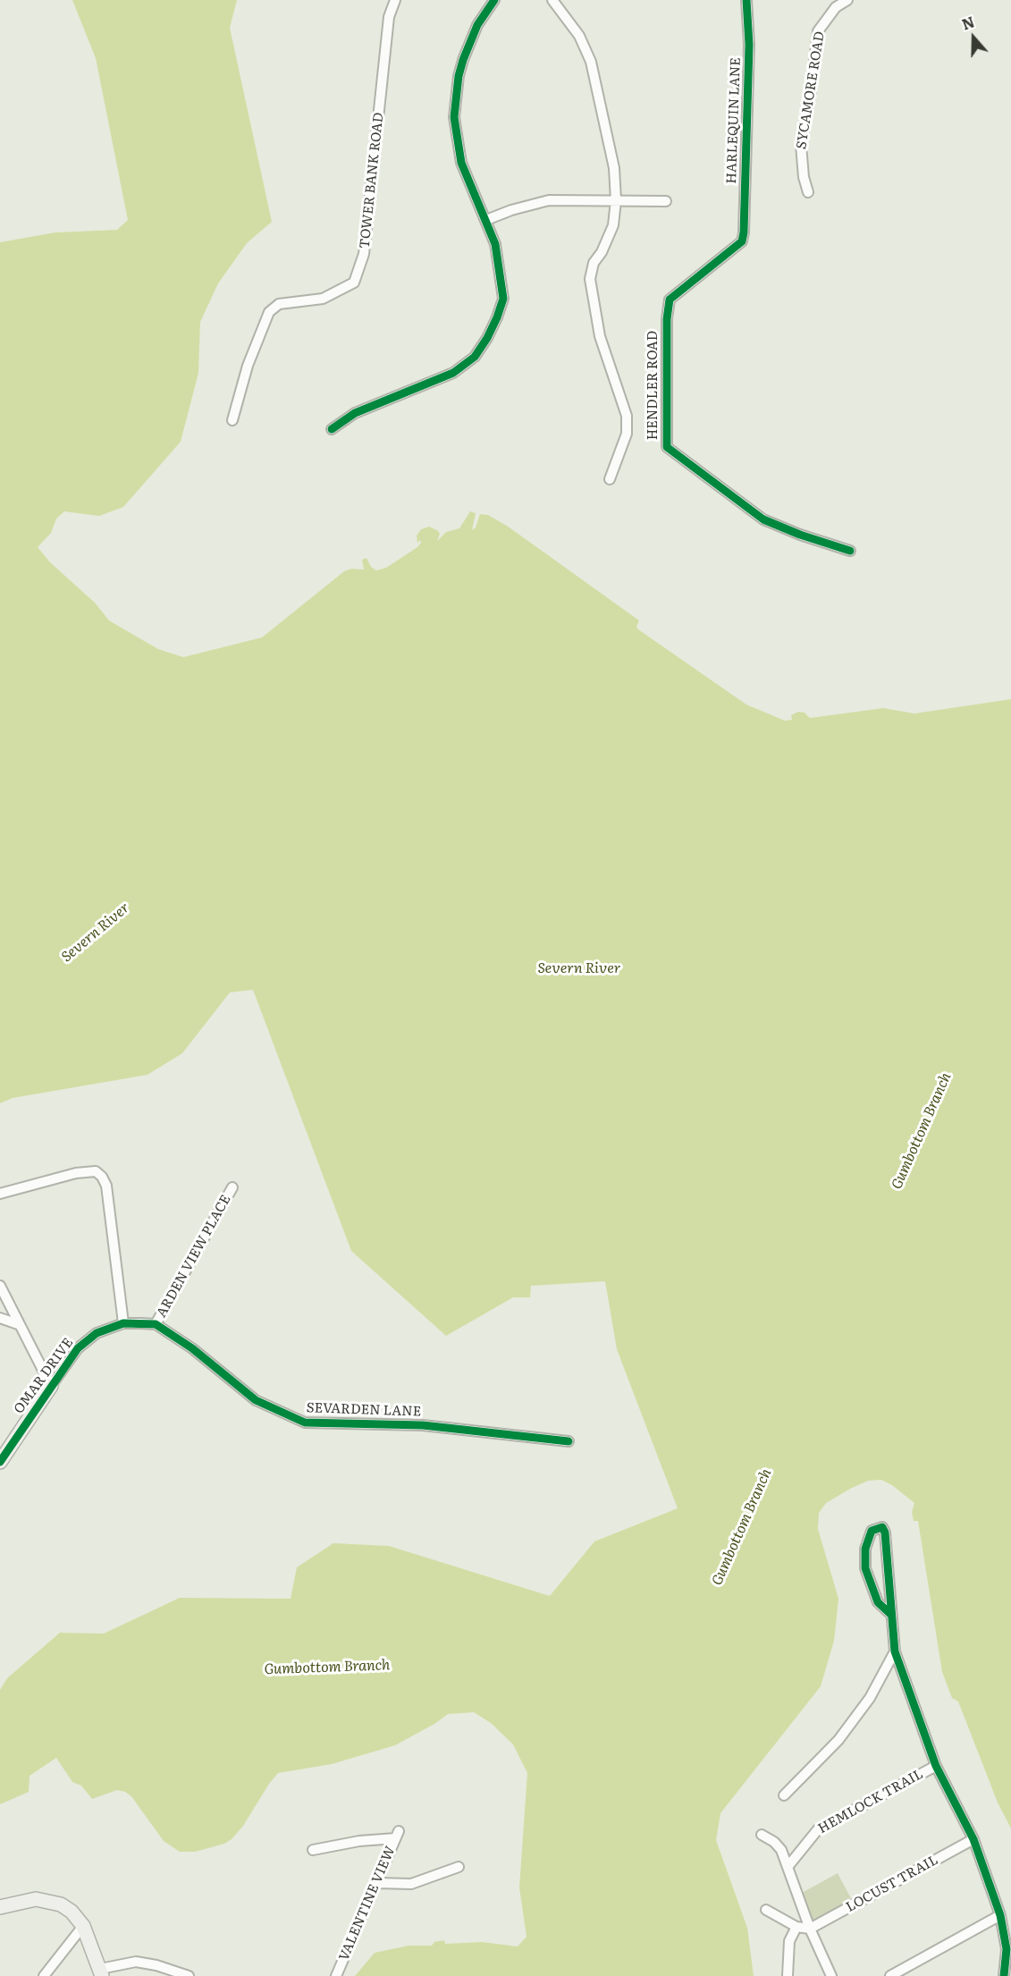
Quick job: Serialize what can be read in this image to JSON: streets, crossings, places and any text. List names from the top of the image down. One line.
{"streets":{"street":["SYCAMORE ROAD","HARLEQUIN LANE","TOWER BANK ROAD","HENDLER ROAD","ARDEN VIEW PLACE","OMAR DRIVE","SEVARDEN LANE","HEMLOCK TRAIL","LOCUST TRAIL","VALENTINE VIEW"]},"crossings":[["HARLEQUIN LANE","HENDLER ROAD"],["ARDEN VIEW PLACE","OMAR DRIVE"],["ARDEN VIEW PLACE","SEVARDEN LANE"],["OMAR DRIVE","SEVARDEN LANE"]],"water":["Severn River","Gumbottom Branch"],"north":"top"}
